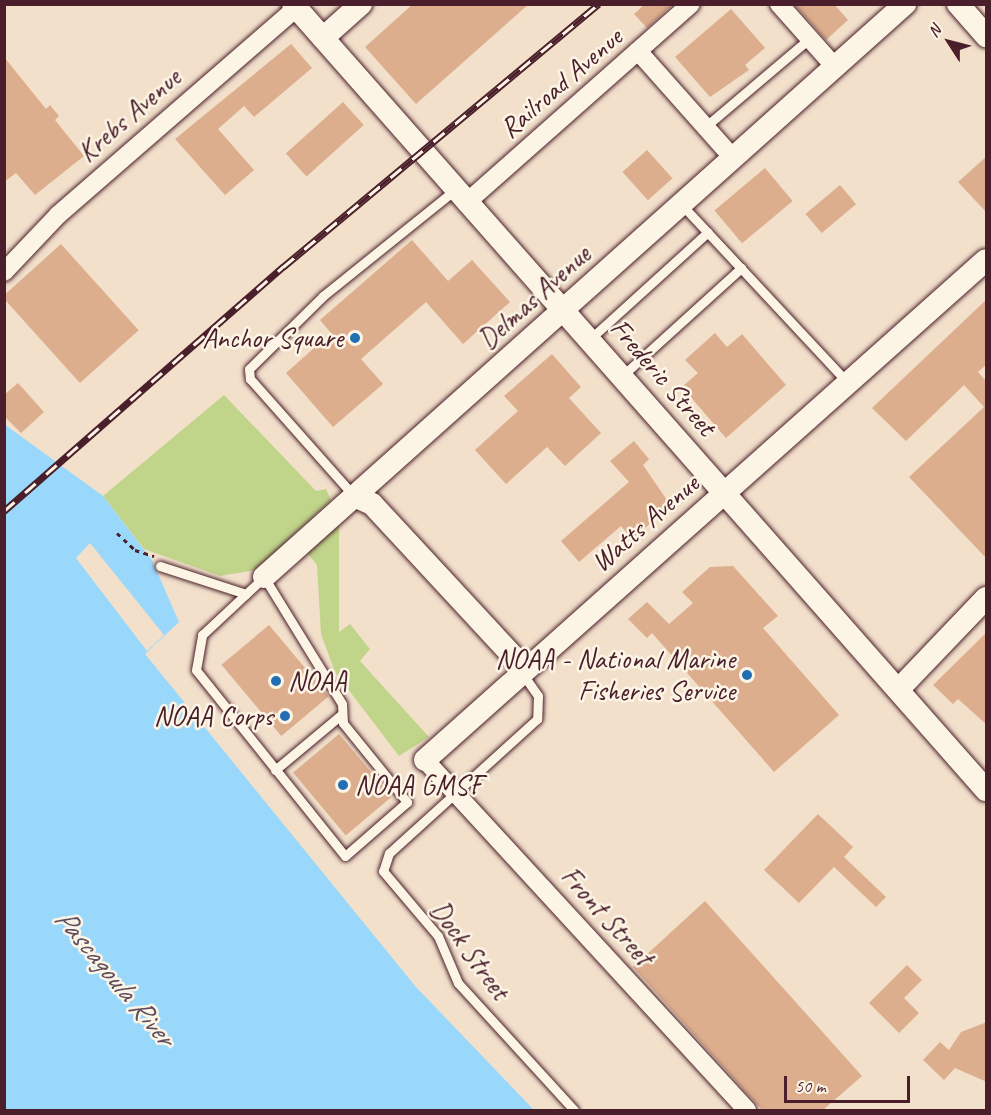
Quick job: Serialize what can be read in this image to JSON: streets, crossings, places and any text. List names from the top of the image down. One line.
{"streets":{"street":["Railroad Avenue","Krebs Avenue","Delmas Avenue","Frederic Street","Watts Avenue","Front Street"],"lane":["Dock Street"]},"crossings":[["Railroad Avenue","Frederic Street"],["Krebs Avenue","Frederic Street"],["Delmas Avenue","Frederic Street"],["Frederic Street","Watts Avenue"],["Watts Avenue","Front Street"],["Front Street","Dock Street"]],"water":["Pascagoula River"],"places":["Anchor Square","NOAA - National Marine Fisheries Service","NOAA","NOAA Corps","NOAA GMSF"],"scale_bar":"50 m","north":"top left"}
